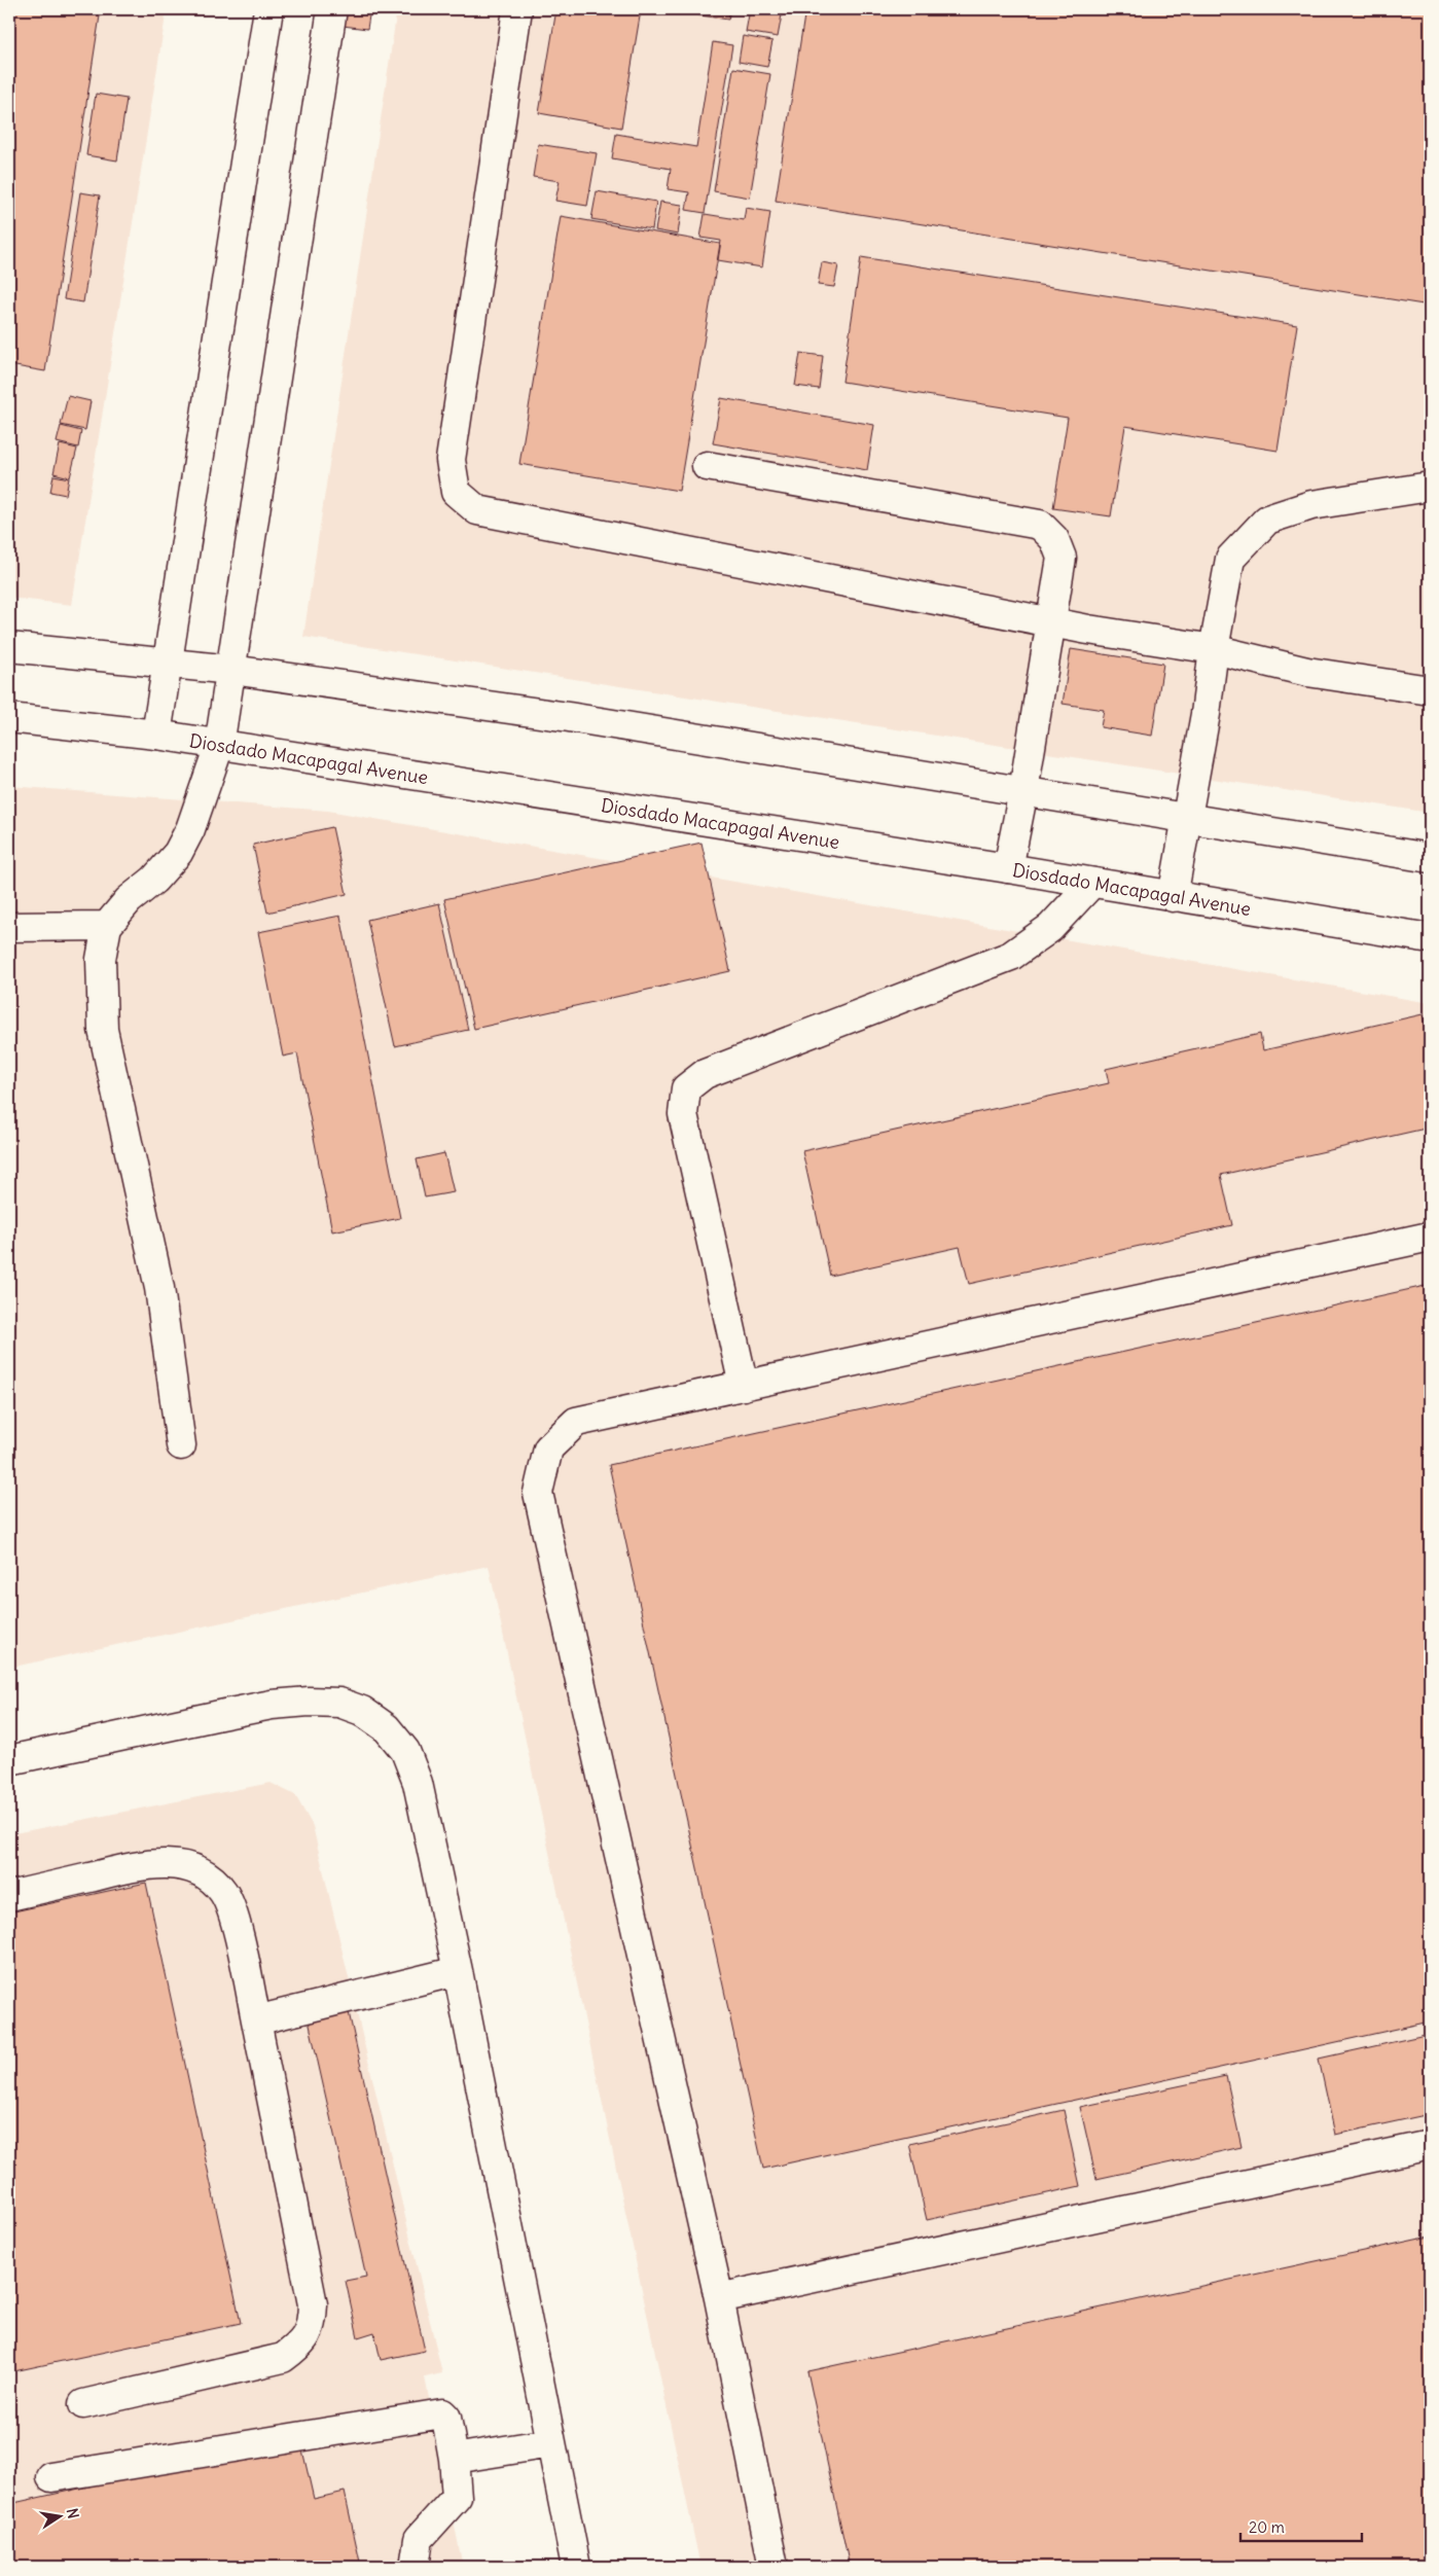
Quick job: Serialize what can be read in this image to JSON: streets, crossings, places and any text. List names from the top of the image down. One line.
{"streets":{"main road":["Diosdado Macapagal Avenue"]},"scale_bar":"20 m","north":"right"}
